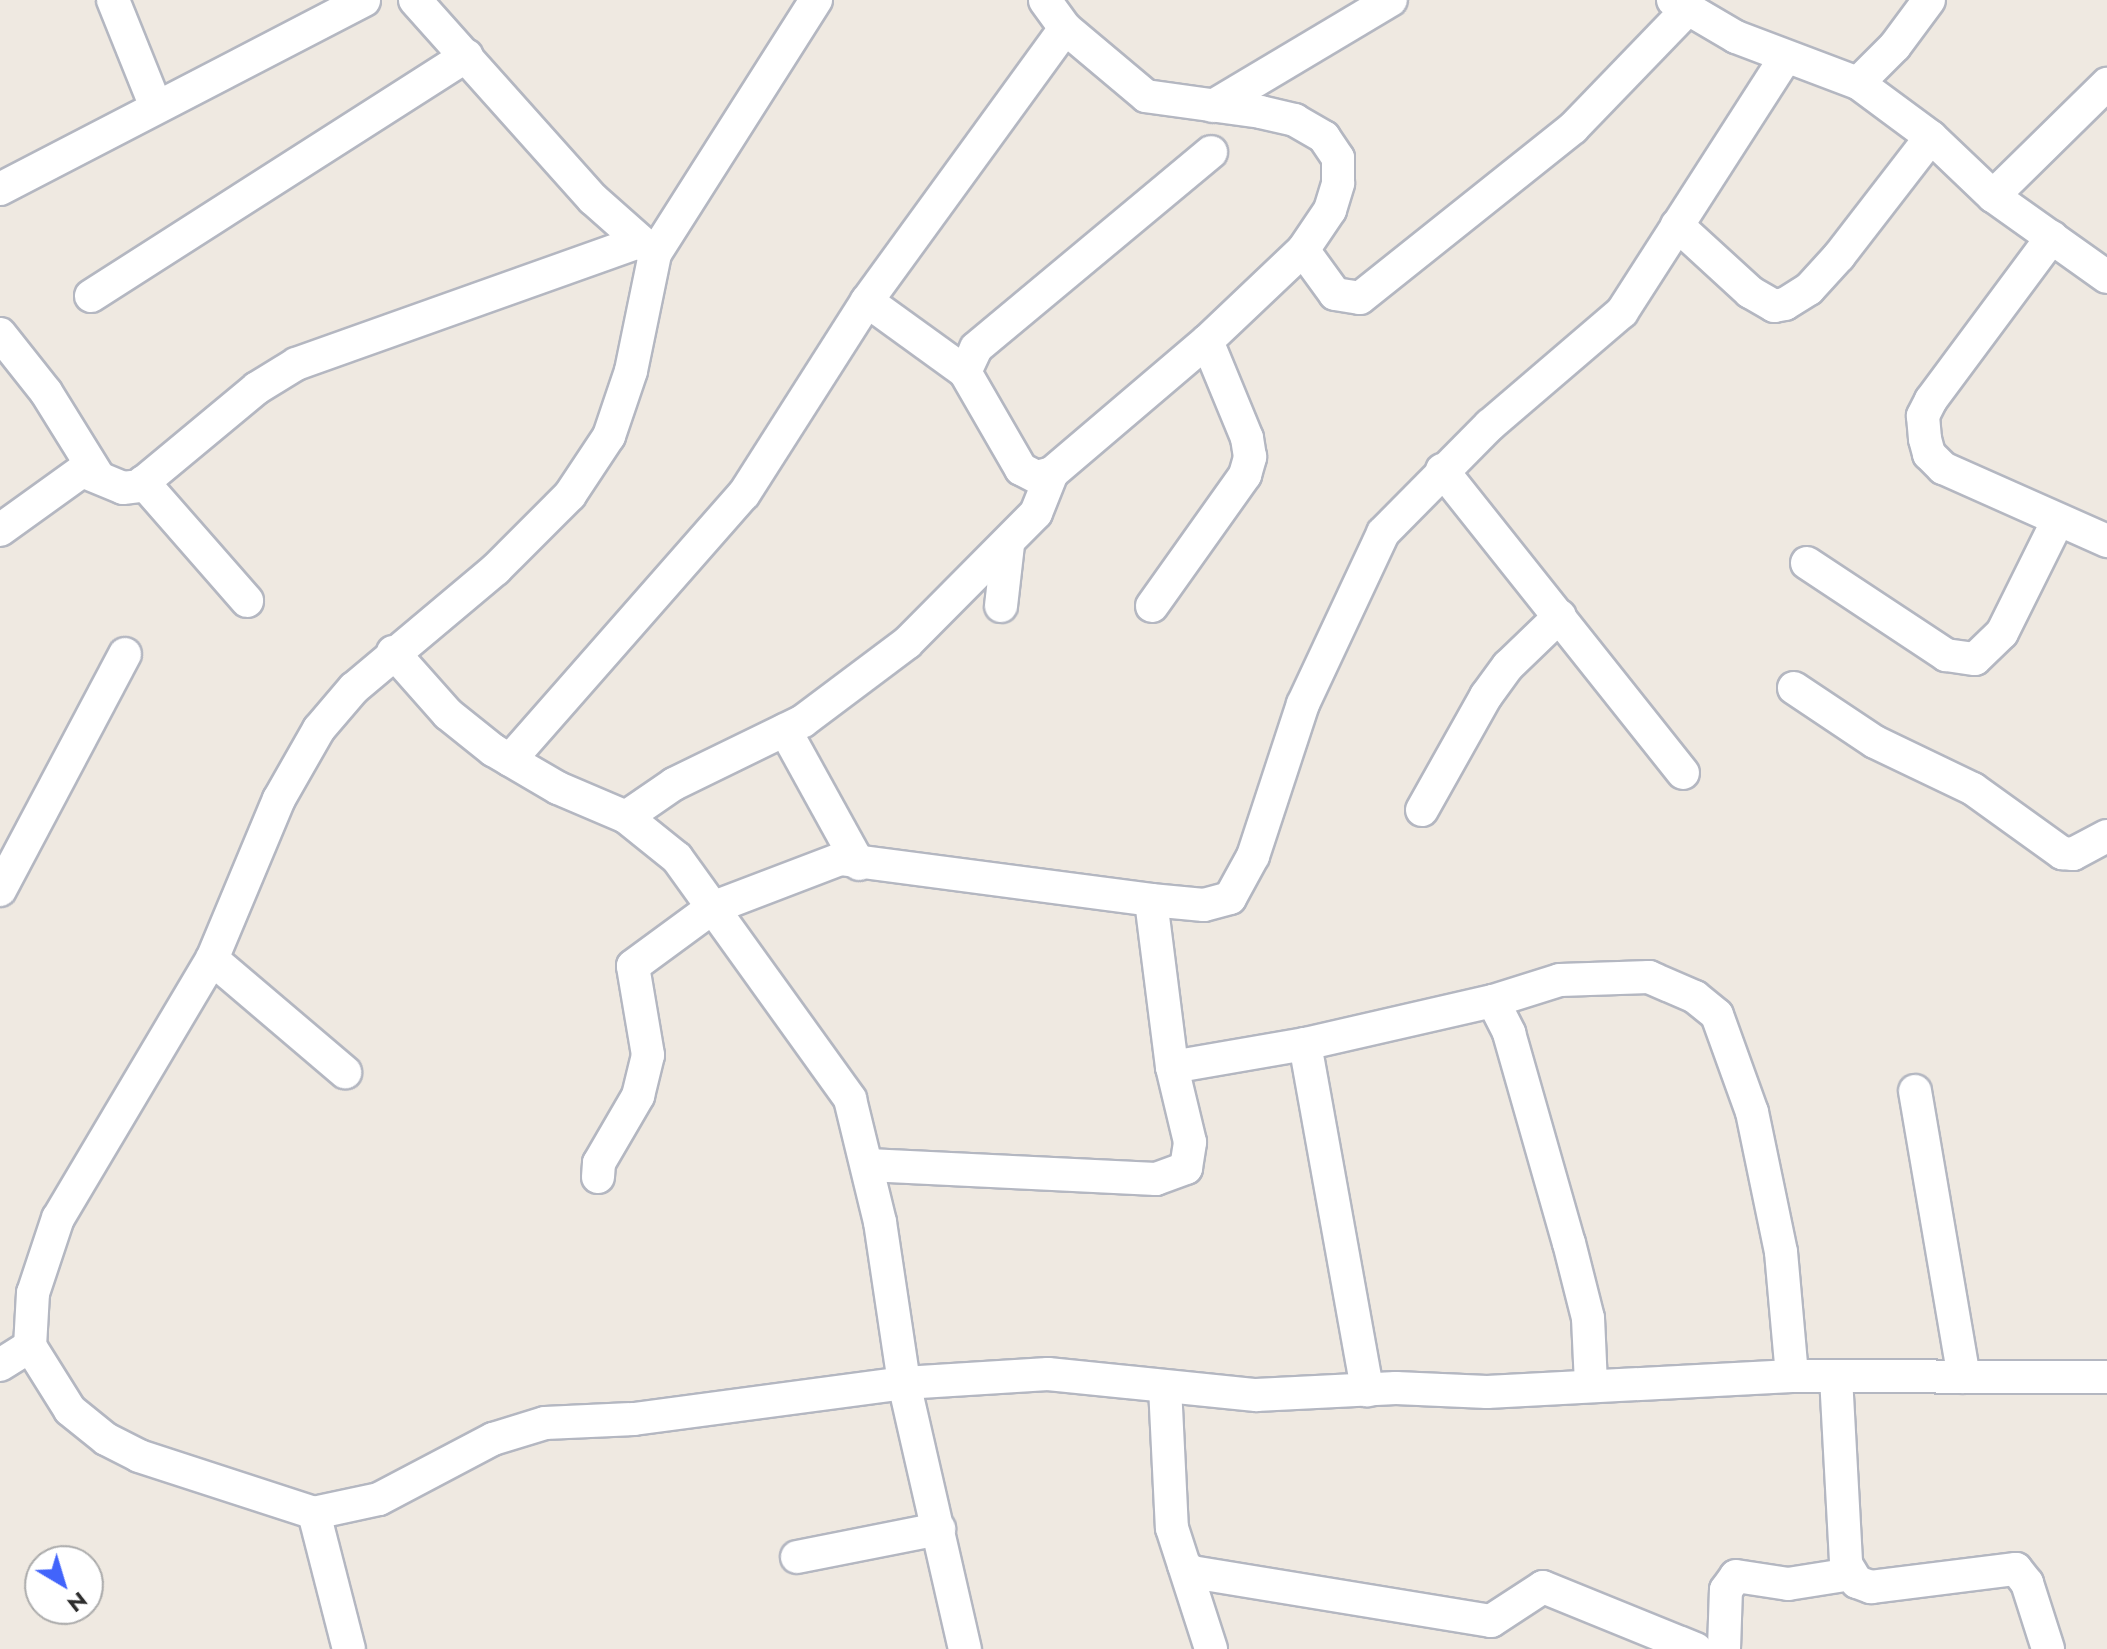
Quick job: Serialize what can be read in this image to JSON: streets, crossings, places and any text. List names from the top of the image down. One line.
{"north":"bottom right"}
